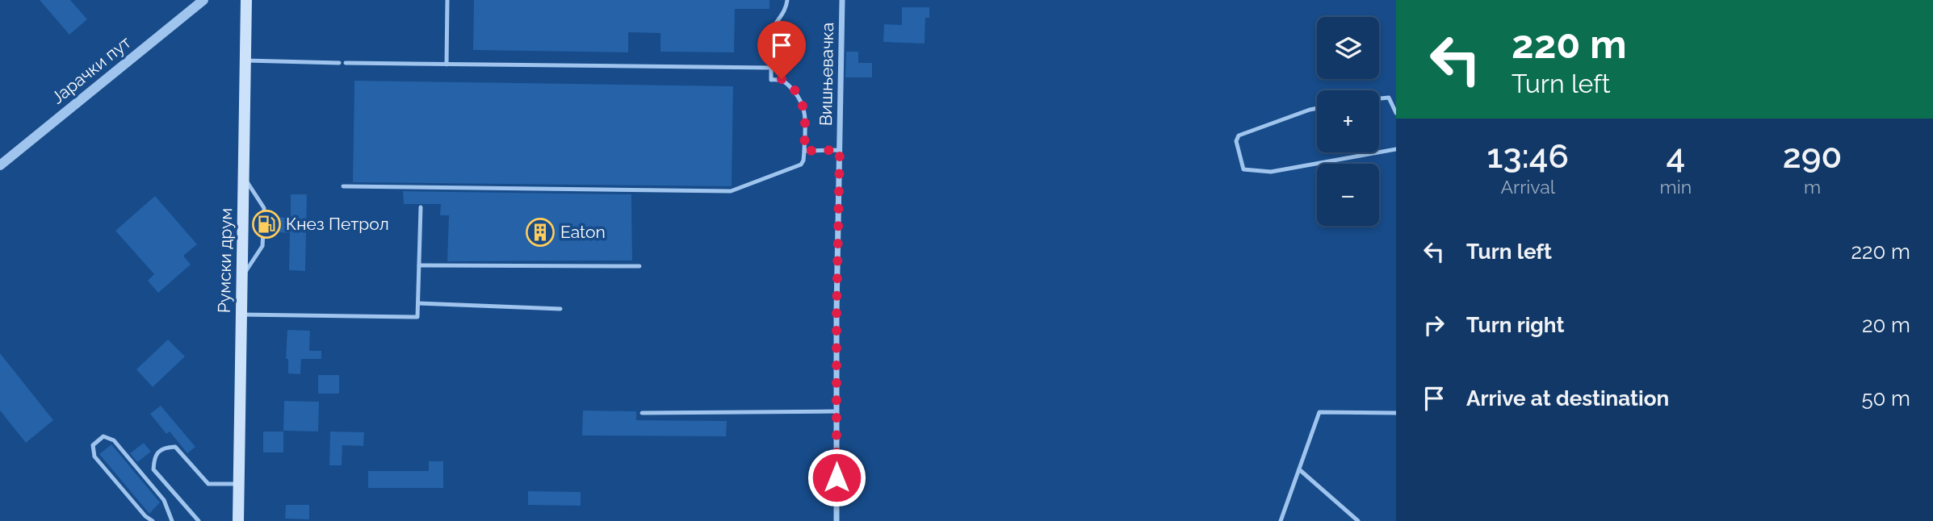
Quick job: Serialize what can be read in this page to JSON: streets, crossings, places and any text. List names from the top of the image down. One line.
{"streets":{"main road":["Румски друм"],"street":["Јарачки пут","Вишњевачка"]},"places":{"fuel station":["Кнез Петрол"],"building":["Eaton"]},"page":{"turn":["220 m","Turn left"],"map_buttons":["+","−"],"eta":["13:46","Arrival","4","min","290","m"],"list":[{"name":"Turn left","value":"220 m"},{"name":"Turn right","value":"20 m"},{"name":"Arrive at destination","value":"50 m"}]}}
